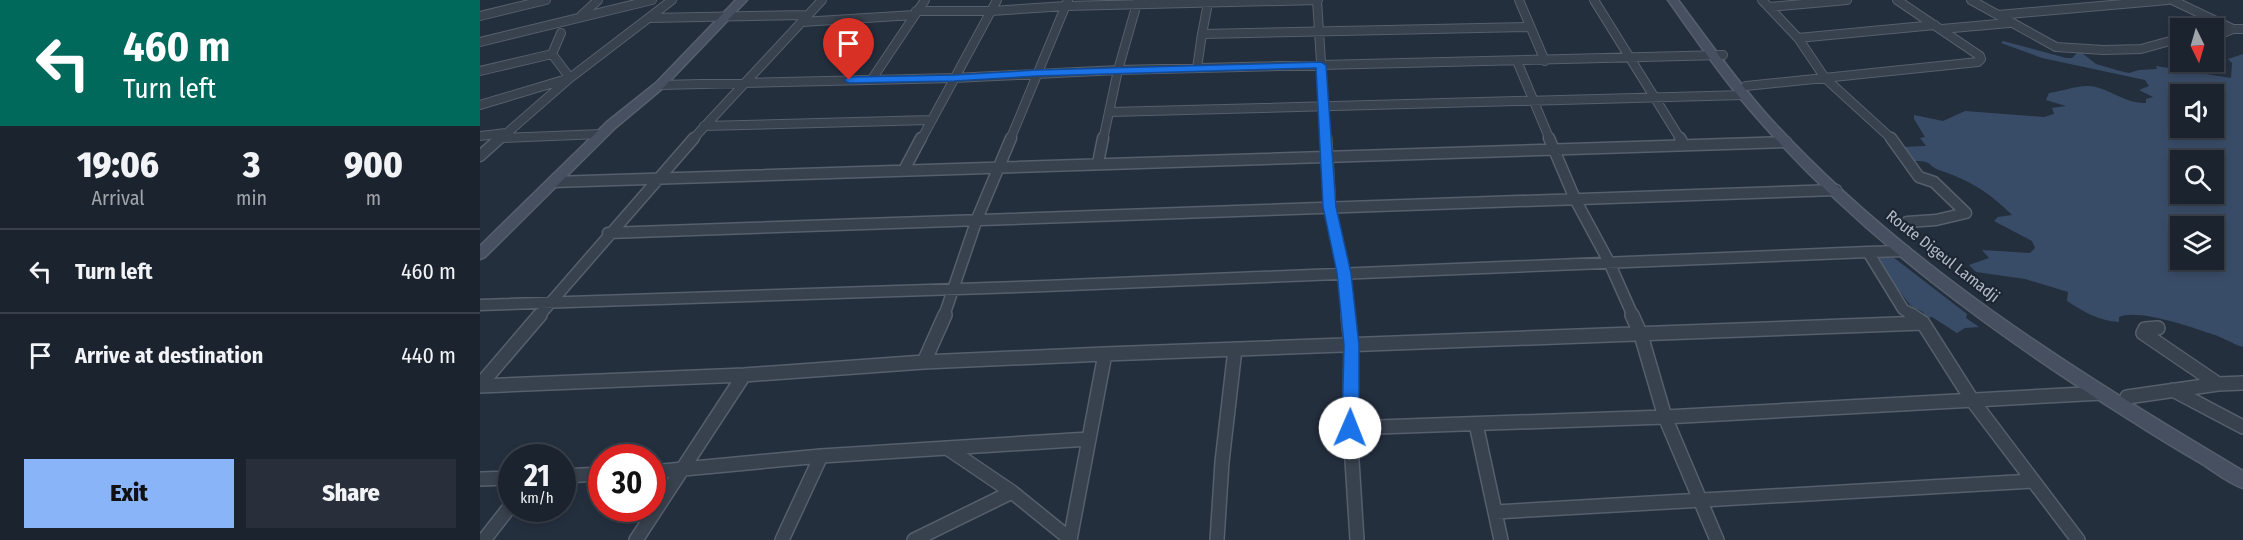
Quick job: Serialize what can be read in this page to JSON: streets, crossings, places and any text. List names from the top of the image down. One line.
{"streets":{"main road":["Route Digeul Lamadji"]},"north":"bottom","page":{"turn":["460 m","Turn left"],"eta":["19:06","Arrival","3","min","900","m"],"list":[{"name":"Turn left","value":"460 m"},{"name":"Arrive at destination","value":"440 m"}],"speed":"21 km/h","limit":"30","buttons":["Exit","Share"]}}
